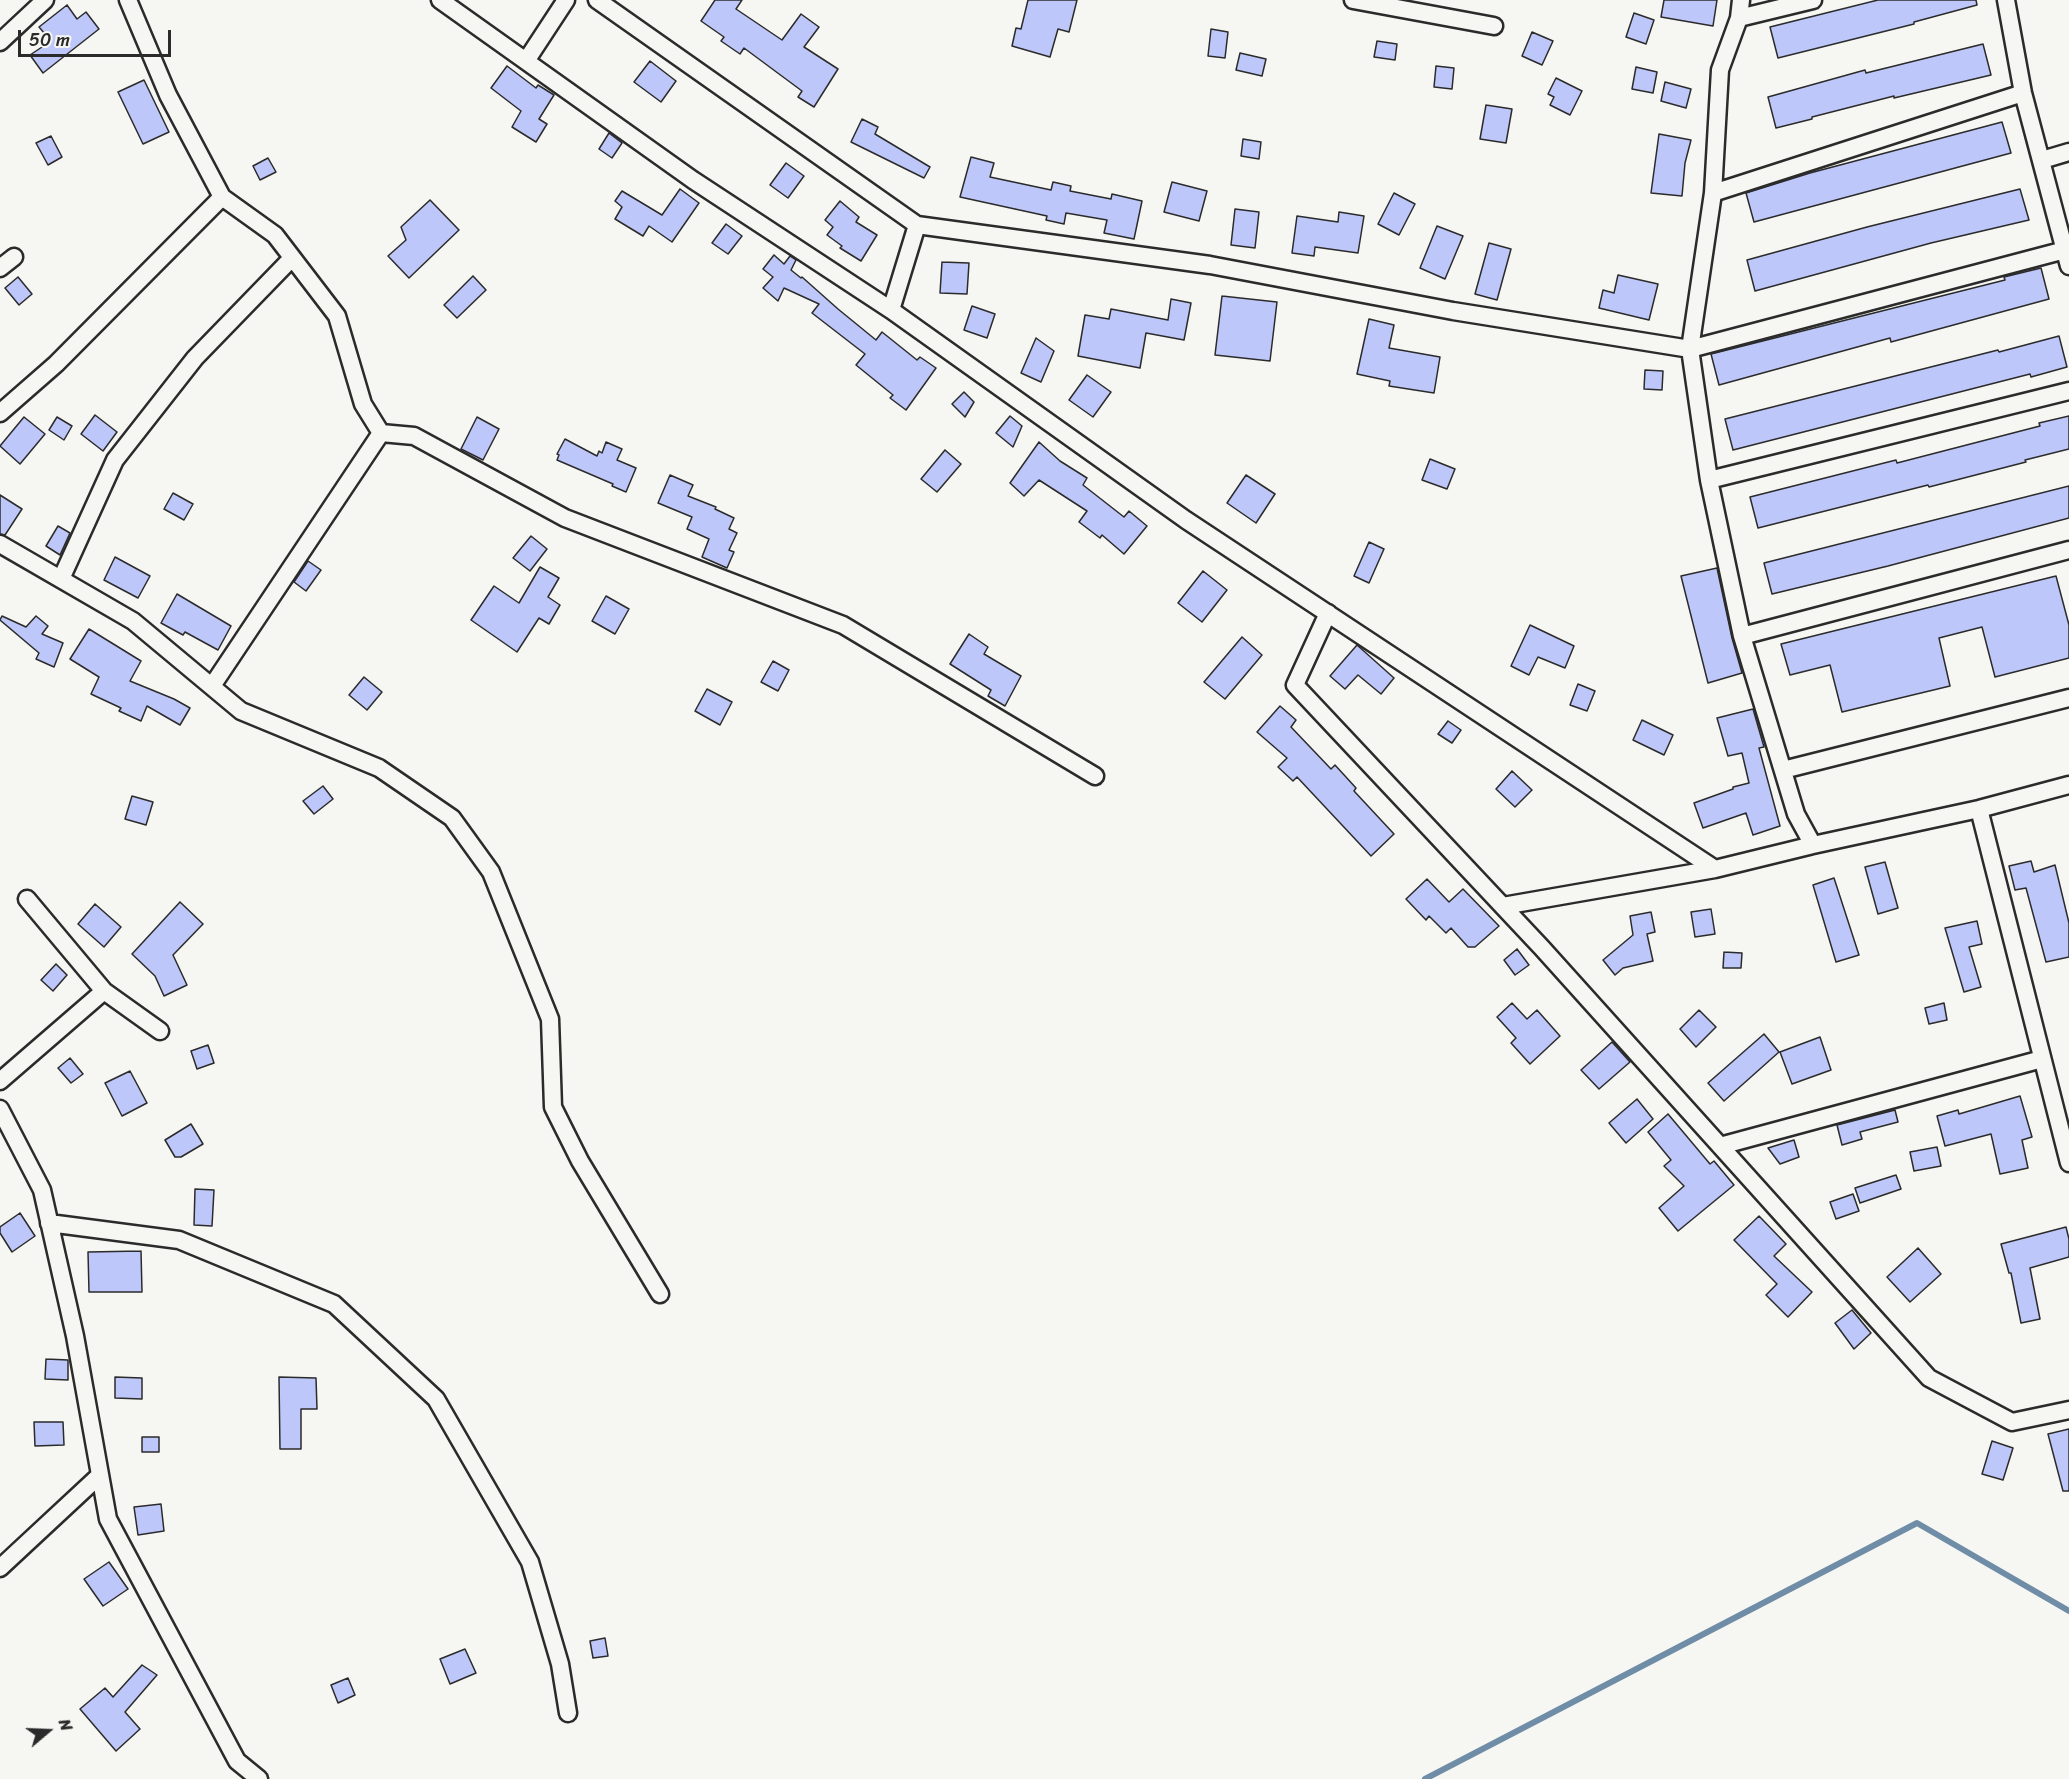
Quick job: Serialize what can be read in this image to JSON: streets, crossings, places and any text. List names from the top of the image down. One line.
{"scale_bar":"50 m","north":"right"}
